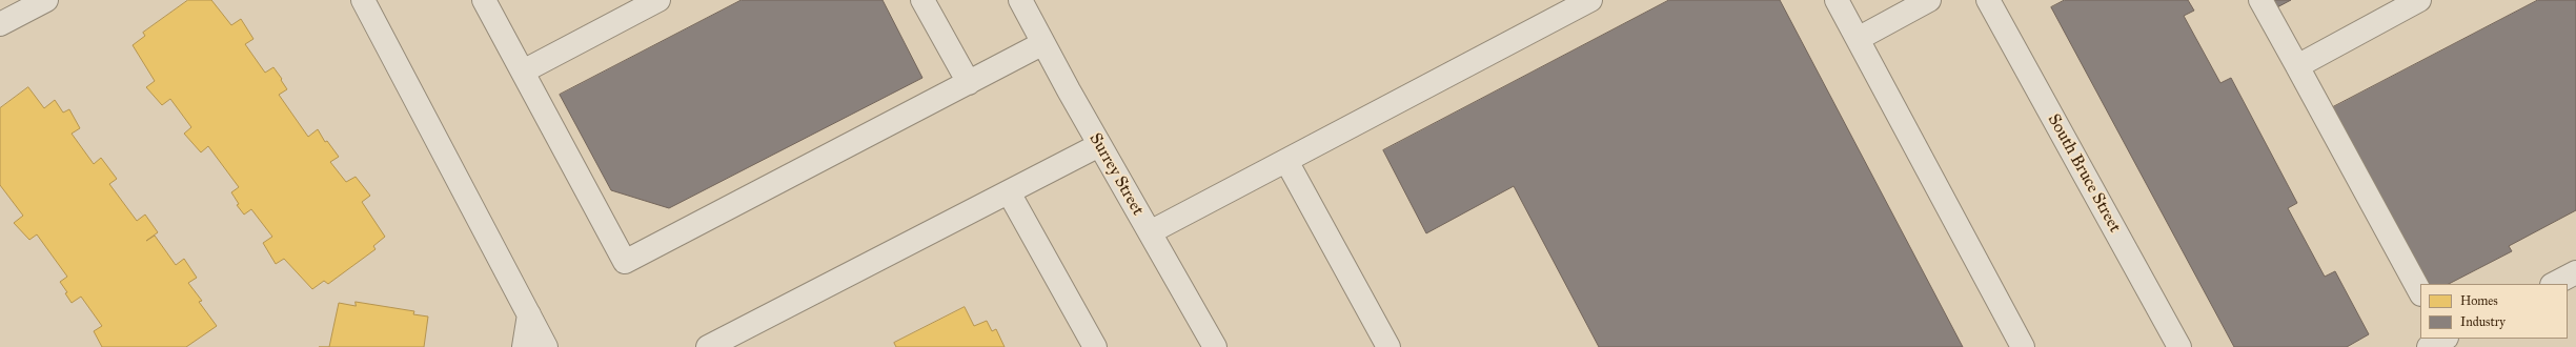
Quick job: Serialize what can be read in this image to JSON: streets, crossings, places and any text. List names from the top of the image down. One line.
{"streets":{"street":["South Bruce Street","Surrey Street"]},"legend":["Homes","Industry"]}
